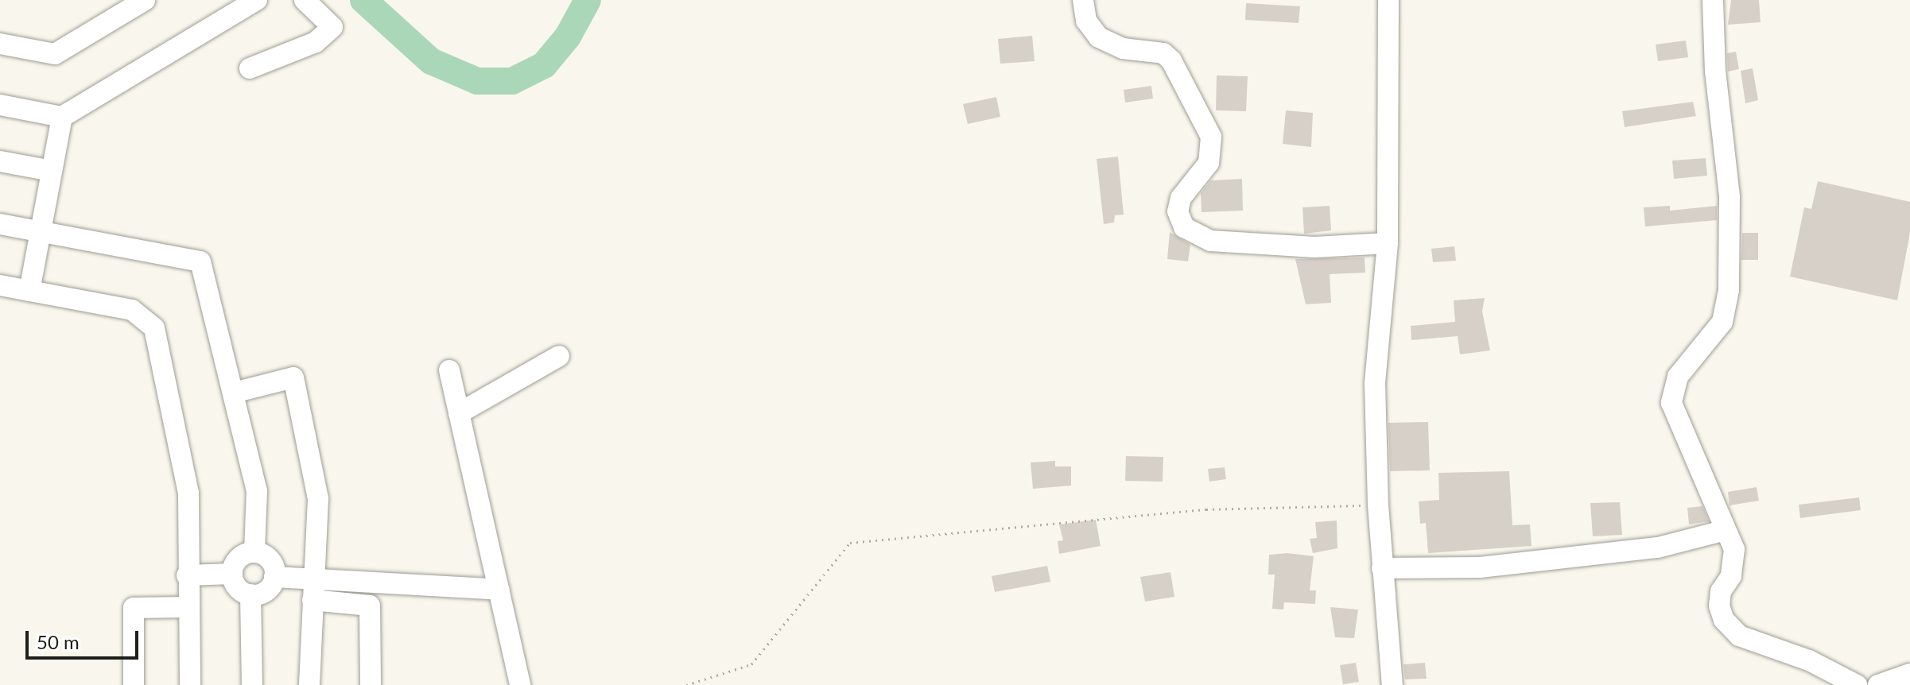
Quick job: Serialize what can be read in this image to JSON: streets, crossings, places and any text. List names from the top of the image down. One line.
{"scale_bar":"50 m"}
